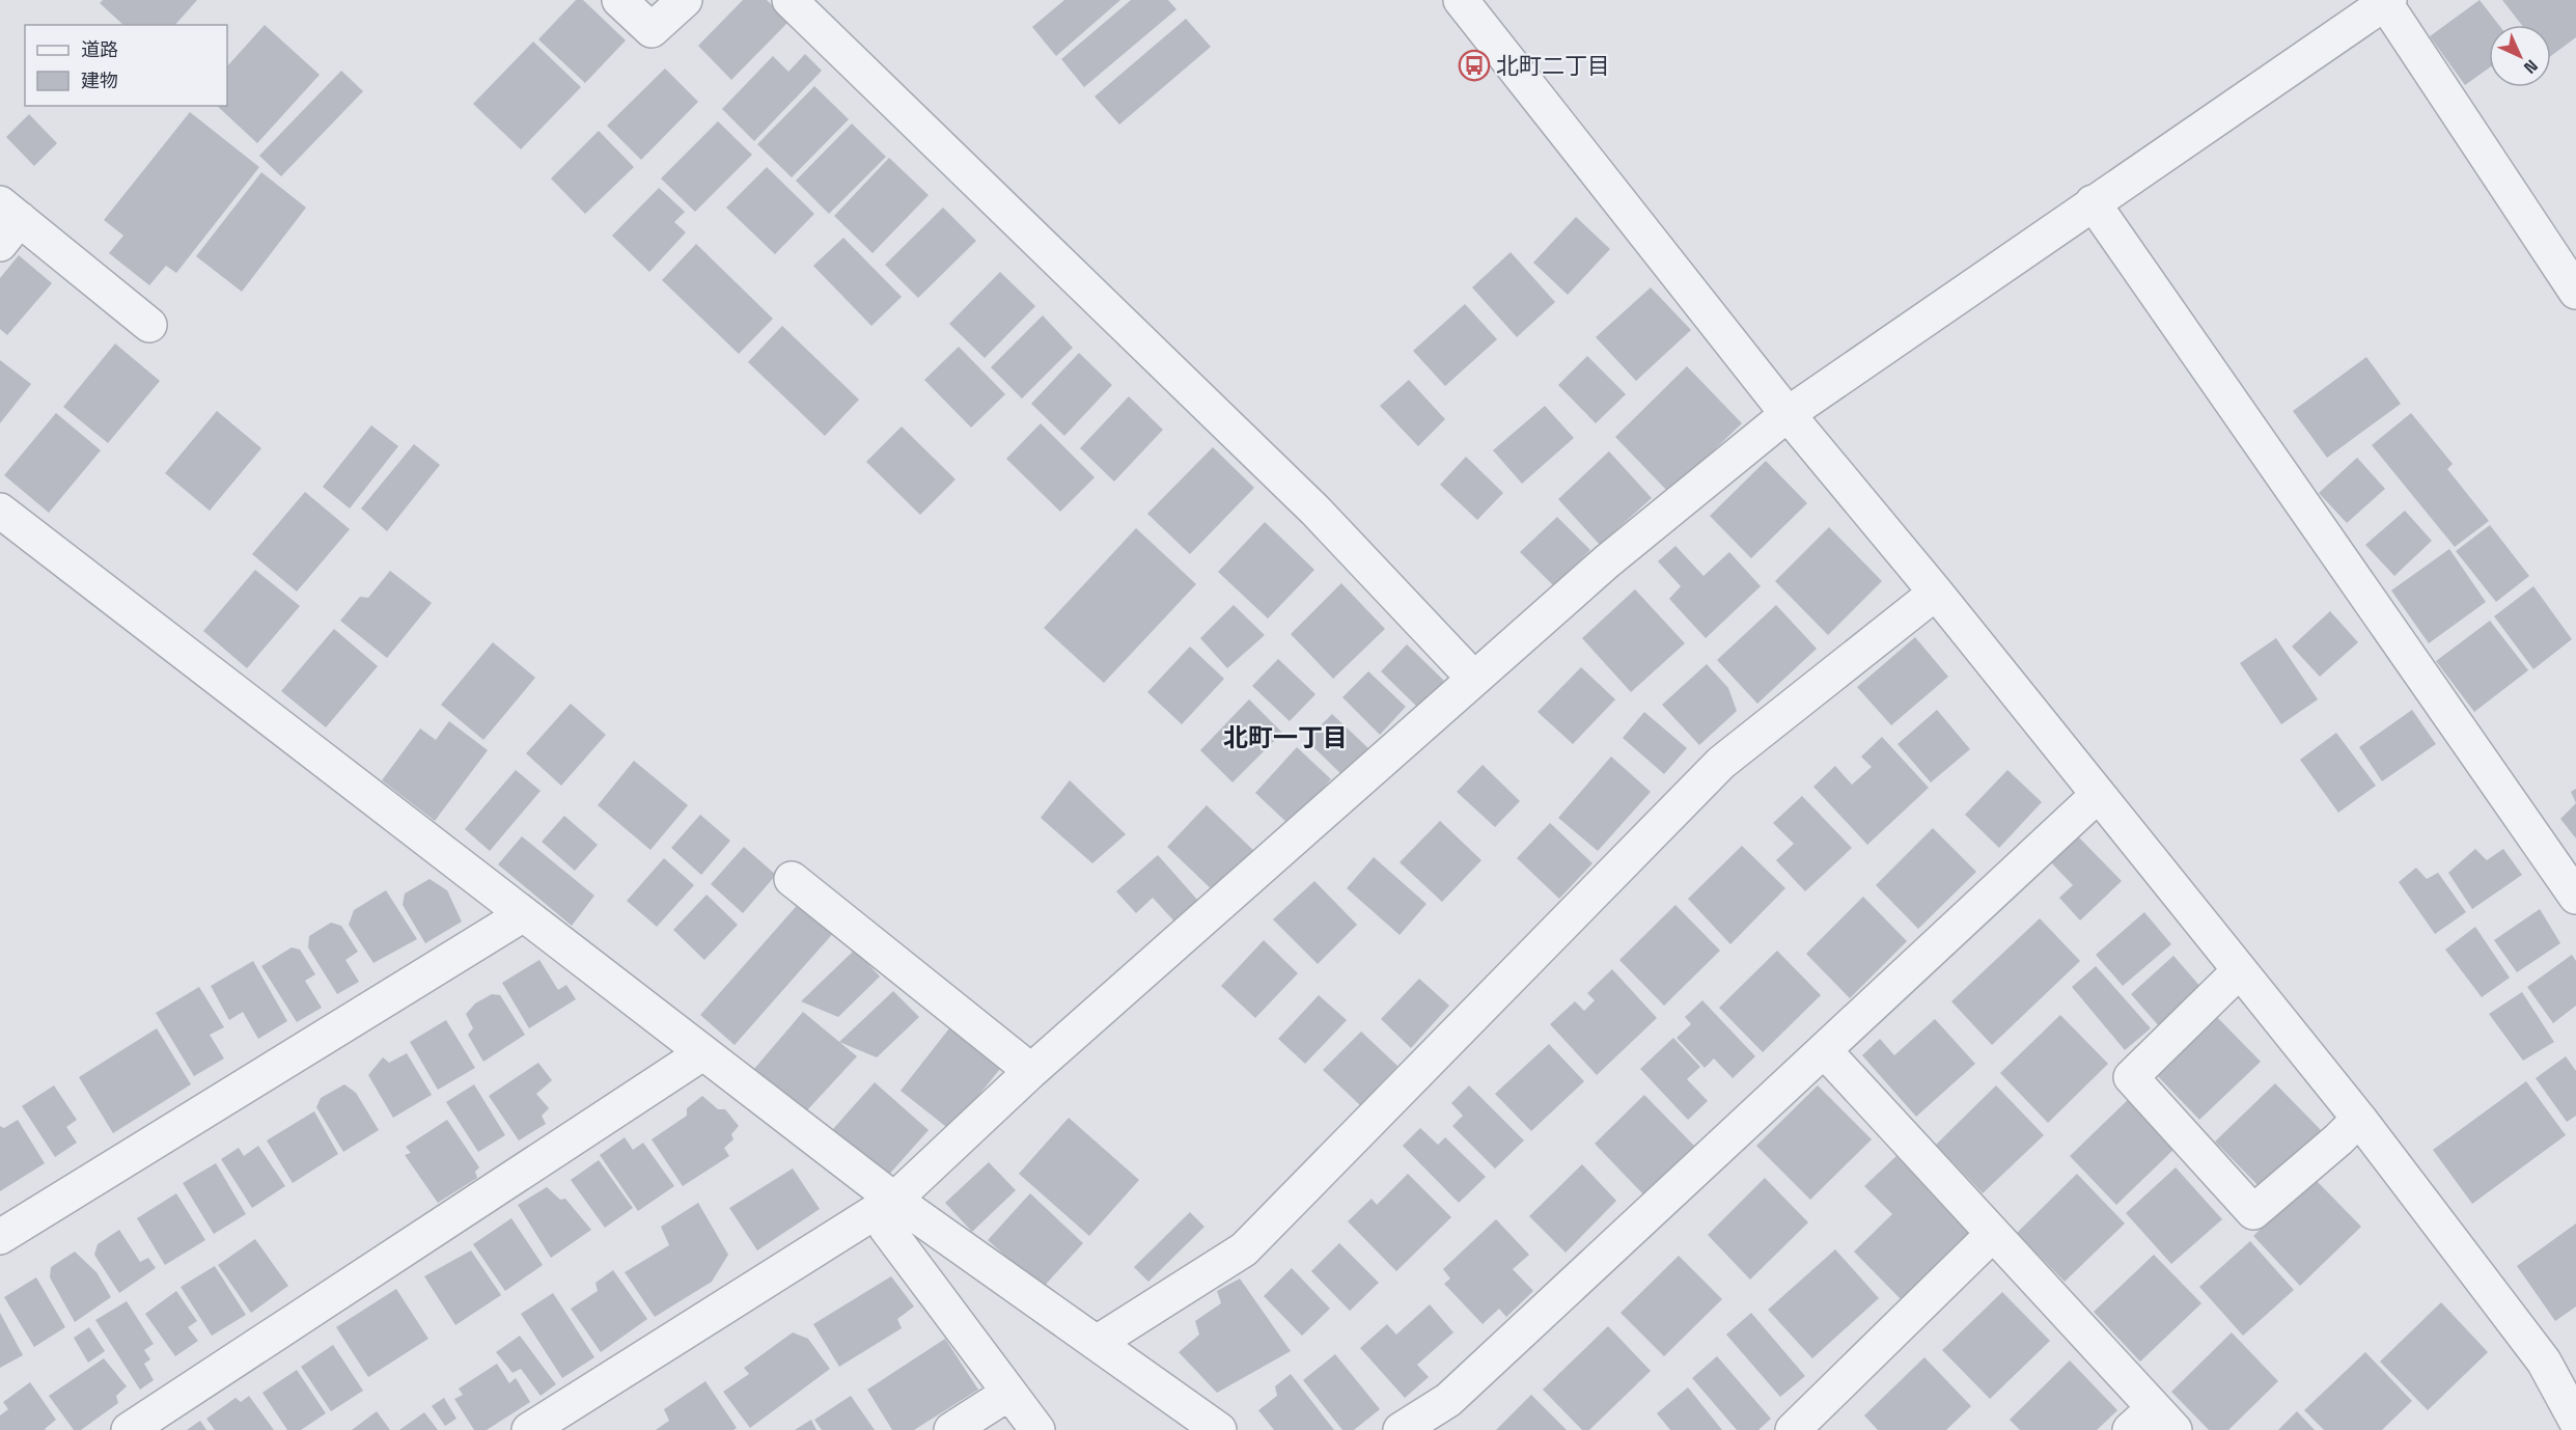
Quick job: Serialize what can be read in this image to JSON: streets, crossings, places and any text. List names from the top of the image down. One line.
{"districts":["北町一丁目"],"places":{"bus stop":["北町二丁目"]},"legend":["道路","建物"],"north":"bottom right"}
